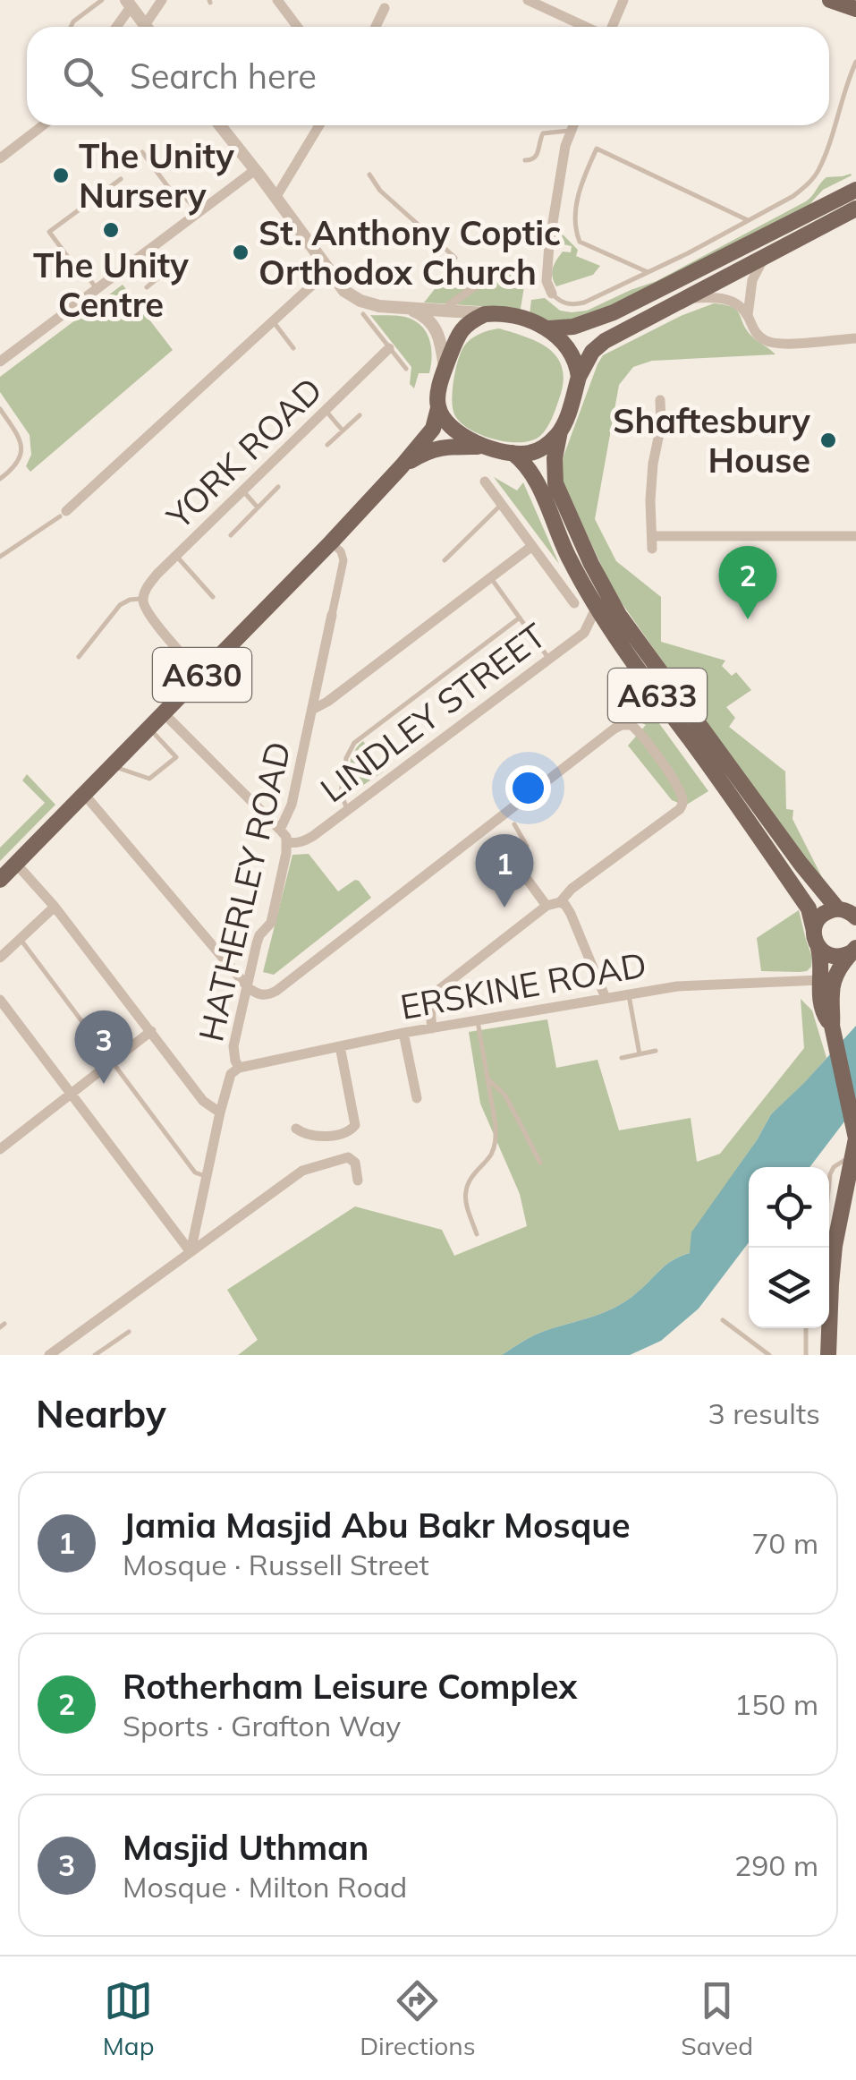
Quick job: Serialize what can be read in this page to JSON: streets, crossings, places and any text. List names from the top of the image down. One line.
{"streets":{"main road":["A630","A633"],"street":["YORK ROAD","LINDLEY STREET","HATHERLEY ROAD","ERSKINE ROAD"]},"crossings":[["A630","A633"],["A630","HATHERLEY ROAD"],["A633","LINDLEY STREET"],["A633","ERSKINE ROAD"],["LINDLEY STREET","HATHERLEY ROAD"],["HATHERLEY ROAD","ERSKINE ROAD"]],"places":["The Unity Nursery","The Unity Centre","St. Anthony Coptic Orthodox Church","Shaftesbury House"],"page":{"search":"Search here","pins":["2","1","3"],"heading":["Nearby","3 results"],"list":[{"mark":"1","name":"Jamia Masjid Abu Bakr Mosque","note":"Mosque · Russell Street","value":"70 m"},{"mark":"2","name":"Rotherham Leisure Complex","note":"Sports · Grafton Way","value":"150 m"},{"mark":"3","name":"Masjid Uthman","note":"Mosque · Milton Road","value":"290 m"}],"nav":["Map","Directions","Saved"]}}
